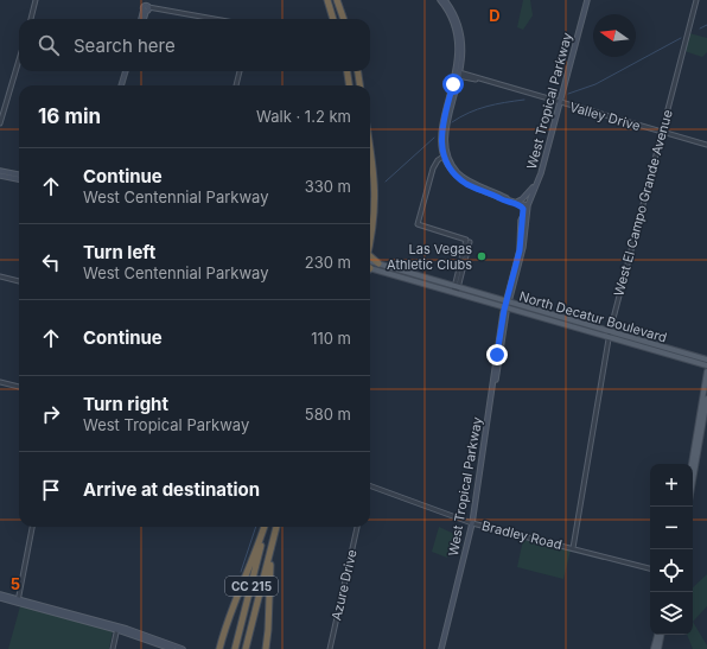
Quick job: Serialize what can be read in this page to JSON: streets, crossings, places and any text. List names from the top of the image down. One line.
{"streets":{"highway":["CC 215"],"main road":["West Tropical Parkway","North Decatur Boulevard"],"street":["Valley Drive","West El Campo Grande Avenue","Bradley Road","Azure Drive"]},"crossings":[["West Tropical Parkway","Valley Drive"],["West Tropical Parkway","North Decatur Boulevard"],["West Tropical Parkway","Bradley Road"],["Valley Drive","West El Campo Grande Avenue"],["West El Campo Grande Avenue","North Decatur Boulevard"],["West El Campo Grande Avenue","Bradley Road"]],"places":["Las Vegas Athletic Clubs"],"north":"left","page":{"search":"Search here","heading":["16 min","Walk · 1.2 km"],"list":[["Continue","West Centennial Parkway","330 m"],["Turn left","West Centennial Parkway","230 m"],["Continue","110 m"],["Turn right","West Tropical Parkway","580 m"],"Arrive at destination"],"map_buttons":["+","−"]},"grid":{"columns":["D"],"rows":["5"]}}
